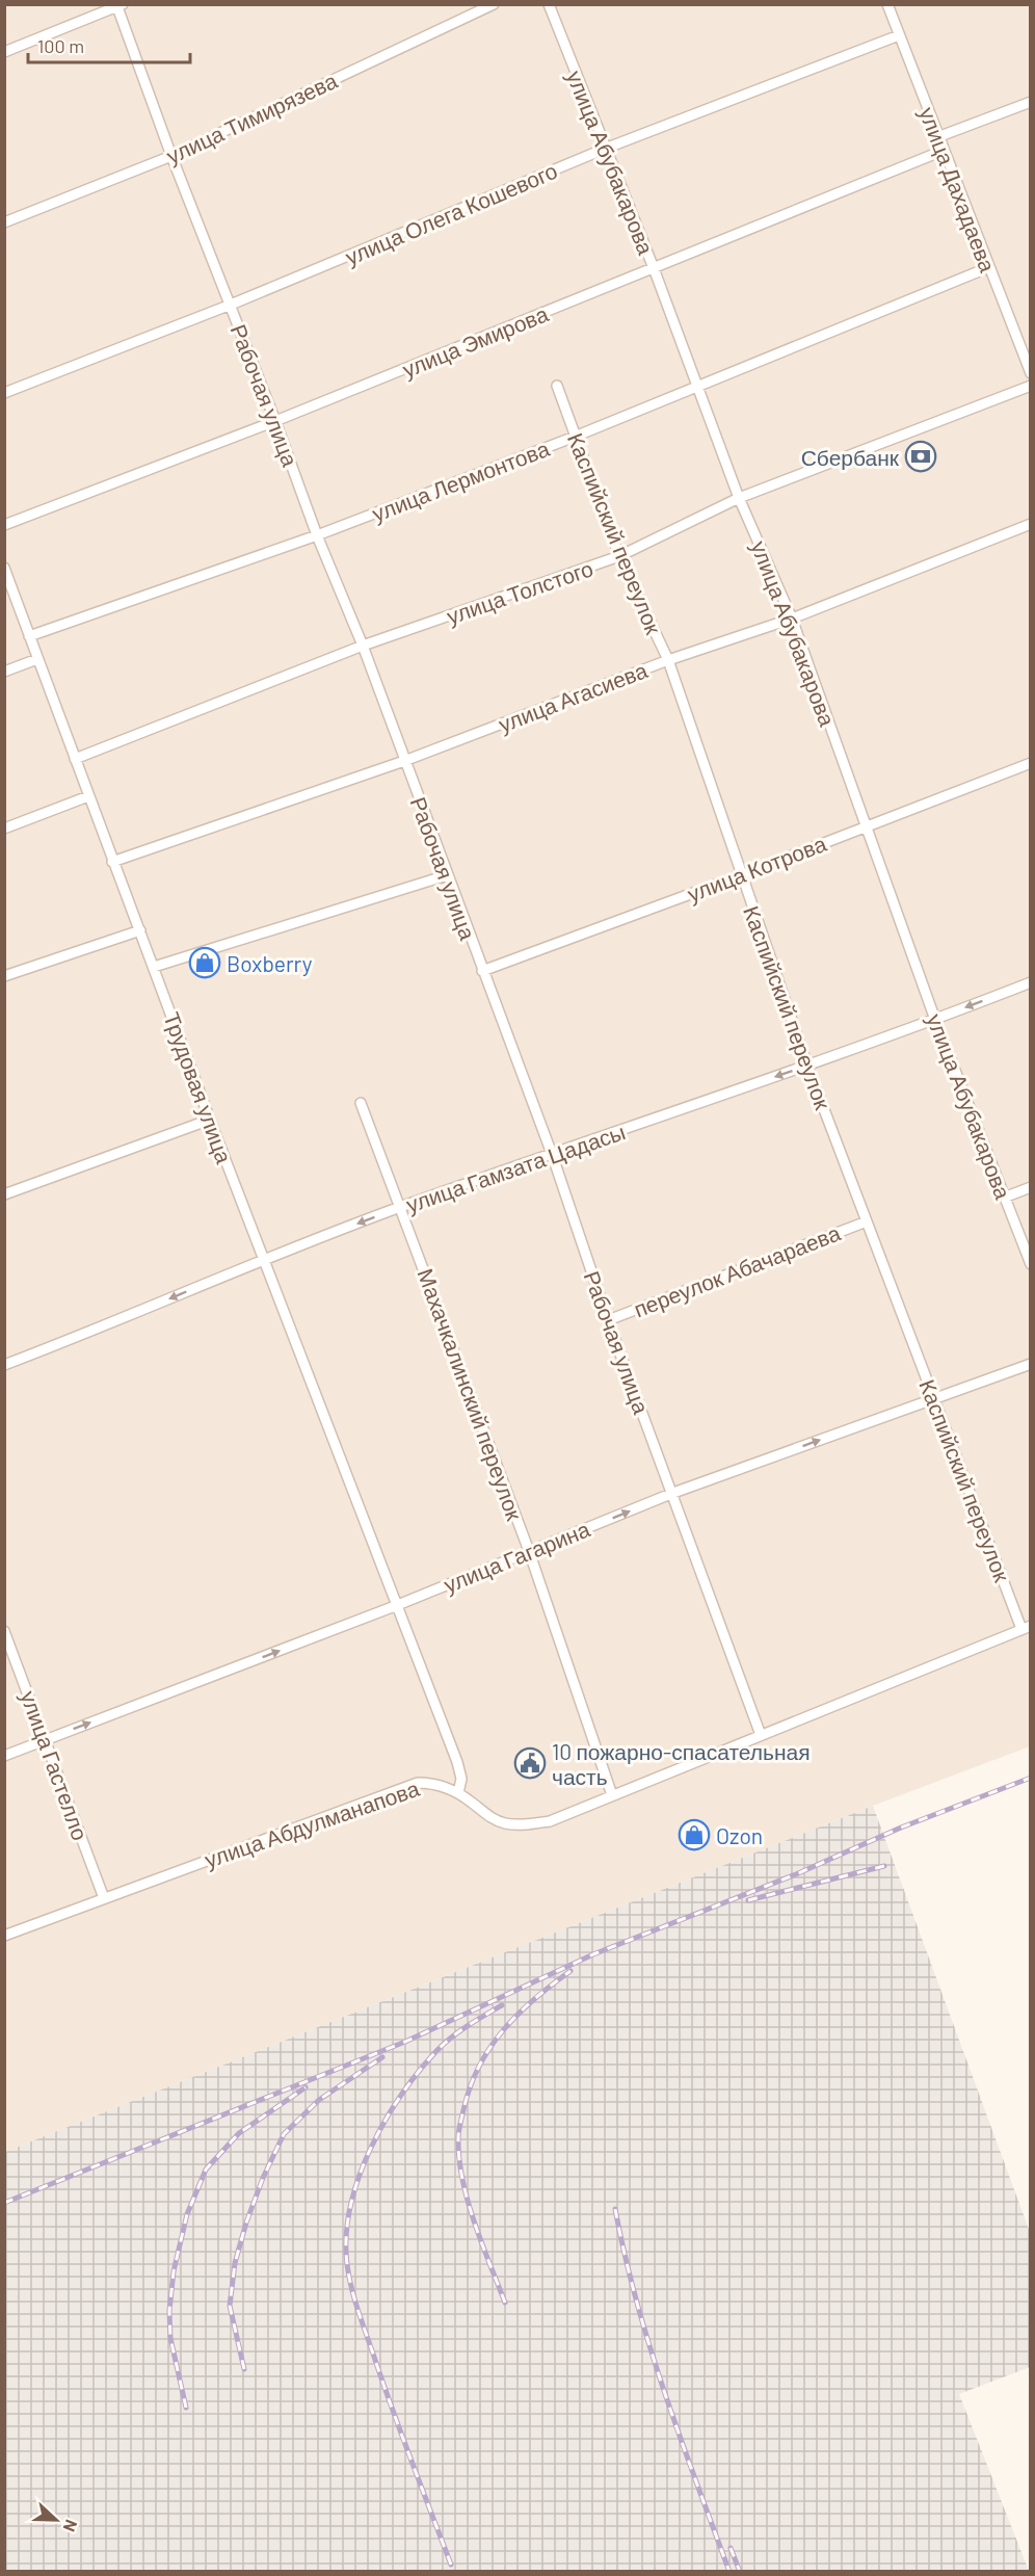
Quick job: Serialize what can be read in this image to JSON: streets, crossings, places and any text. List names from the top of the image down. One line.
{"streets":{"street":["улица Тимирязева","улица Абубакарова","улица Дахадаева","улица Олега Кошевого","улица Эмирова","Рабочая улица","улица Лермонтова","Каспийский переулок","улица Толстого","улица Агасиева","улица Котрова","Трудовая улица","улица Гамзата Цадасы","переулок Абачараева","Махачкалинский переулок","улица Гагарина","улица Гастелло","улица Абдулманапова"]},"crossings":[["улица Тимирязева","Рабочая улица"],["улица Абубакарова","улица Олега Кошевого"],["улица Абубакарова","улица Эмирова"],["улица Абубакарова","улица Лермонтова"],["улица Абубакарова","улица Толстого"],["улица Абубакарова","улица Агасиева"],["улица Абубакарова","улица Котрова"],["улица Абубакарова","улица Гамзата Цадасы"],["улица Дахадаева","улица Олега Кошевого"],["улица Дахадаева","улица Эмирова"],["улица Дахадаева","улица Лермонтова"],["улица Олега Кошевого","Рабочая улица"],["улица Эмирова","Рабочая улица"],["Рабочая улица","улица Лермонтова"],["Рабочая улица","улица Толстого"],["Рабочая улица","улица Агасиева"],["Рабочая улица","улица Котрова"],["Рабочая улица","улица Гамзата Цадасы"],["Рабочая улица","переулок Абачараева"],["Рабочая улица","улица Гагарина"],["Рабочая улица","улица Абдулманапова"],["улица Лермонтова","Каспийский переулок"],["улица Лермонтова","Трудовая улица"],["Каспийский переулок","улица Толстого"],["Каспийский переулок","улица Агасиева"],["Каспийский переулок","улица Котрова"],["Каспийский переулок","улица Гамзата Цадасы"],["Каспийский переулок","переулок Абачараева"],["Каспийский переулок","улица Гагарина"],["Каспийский переулок","улица Абдулманапова"],["улица Толстого","Трудовая улица"],["улица Агасиева","Трудовая улица"],["Трудовая улица","улица Гамзата Цадасы"],["Трудовая улица","улица Гагарина"],["Трудовая улица","улица Абдулманапова"],["улица Гамзата Цадасы","Махачкалинский переулок"],["Махачкалинский переулок","улица Гагарина"],["Махачкалинский переулок","улица Абдулманапова"],["улица Гагарина","улица Гастелло"],["улица Гастелло","улица Абдулманапова"]],"one_way":["улица Гамзата Цадасы","улица Гагарина"],"places":{"bank":["Сбербанк"],"shop":["Boxberry","Ozon"],"public building":["10 пожарно-спасательная часть"]},"scale_bar":"100 m","north":"right"}
